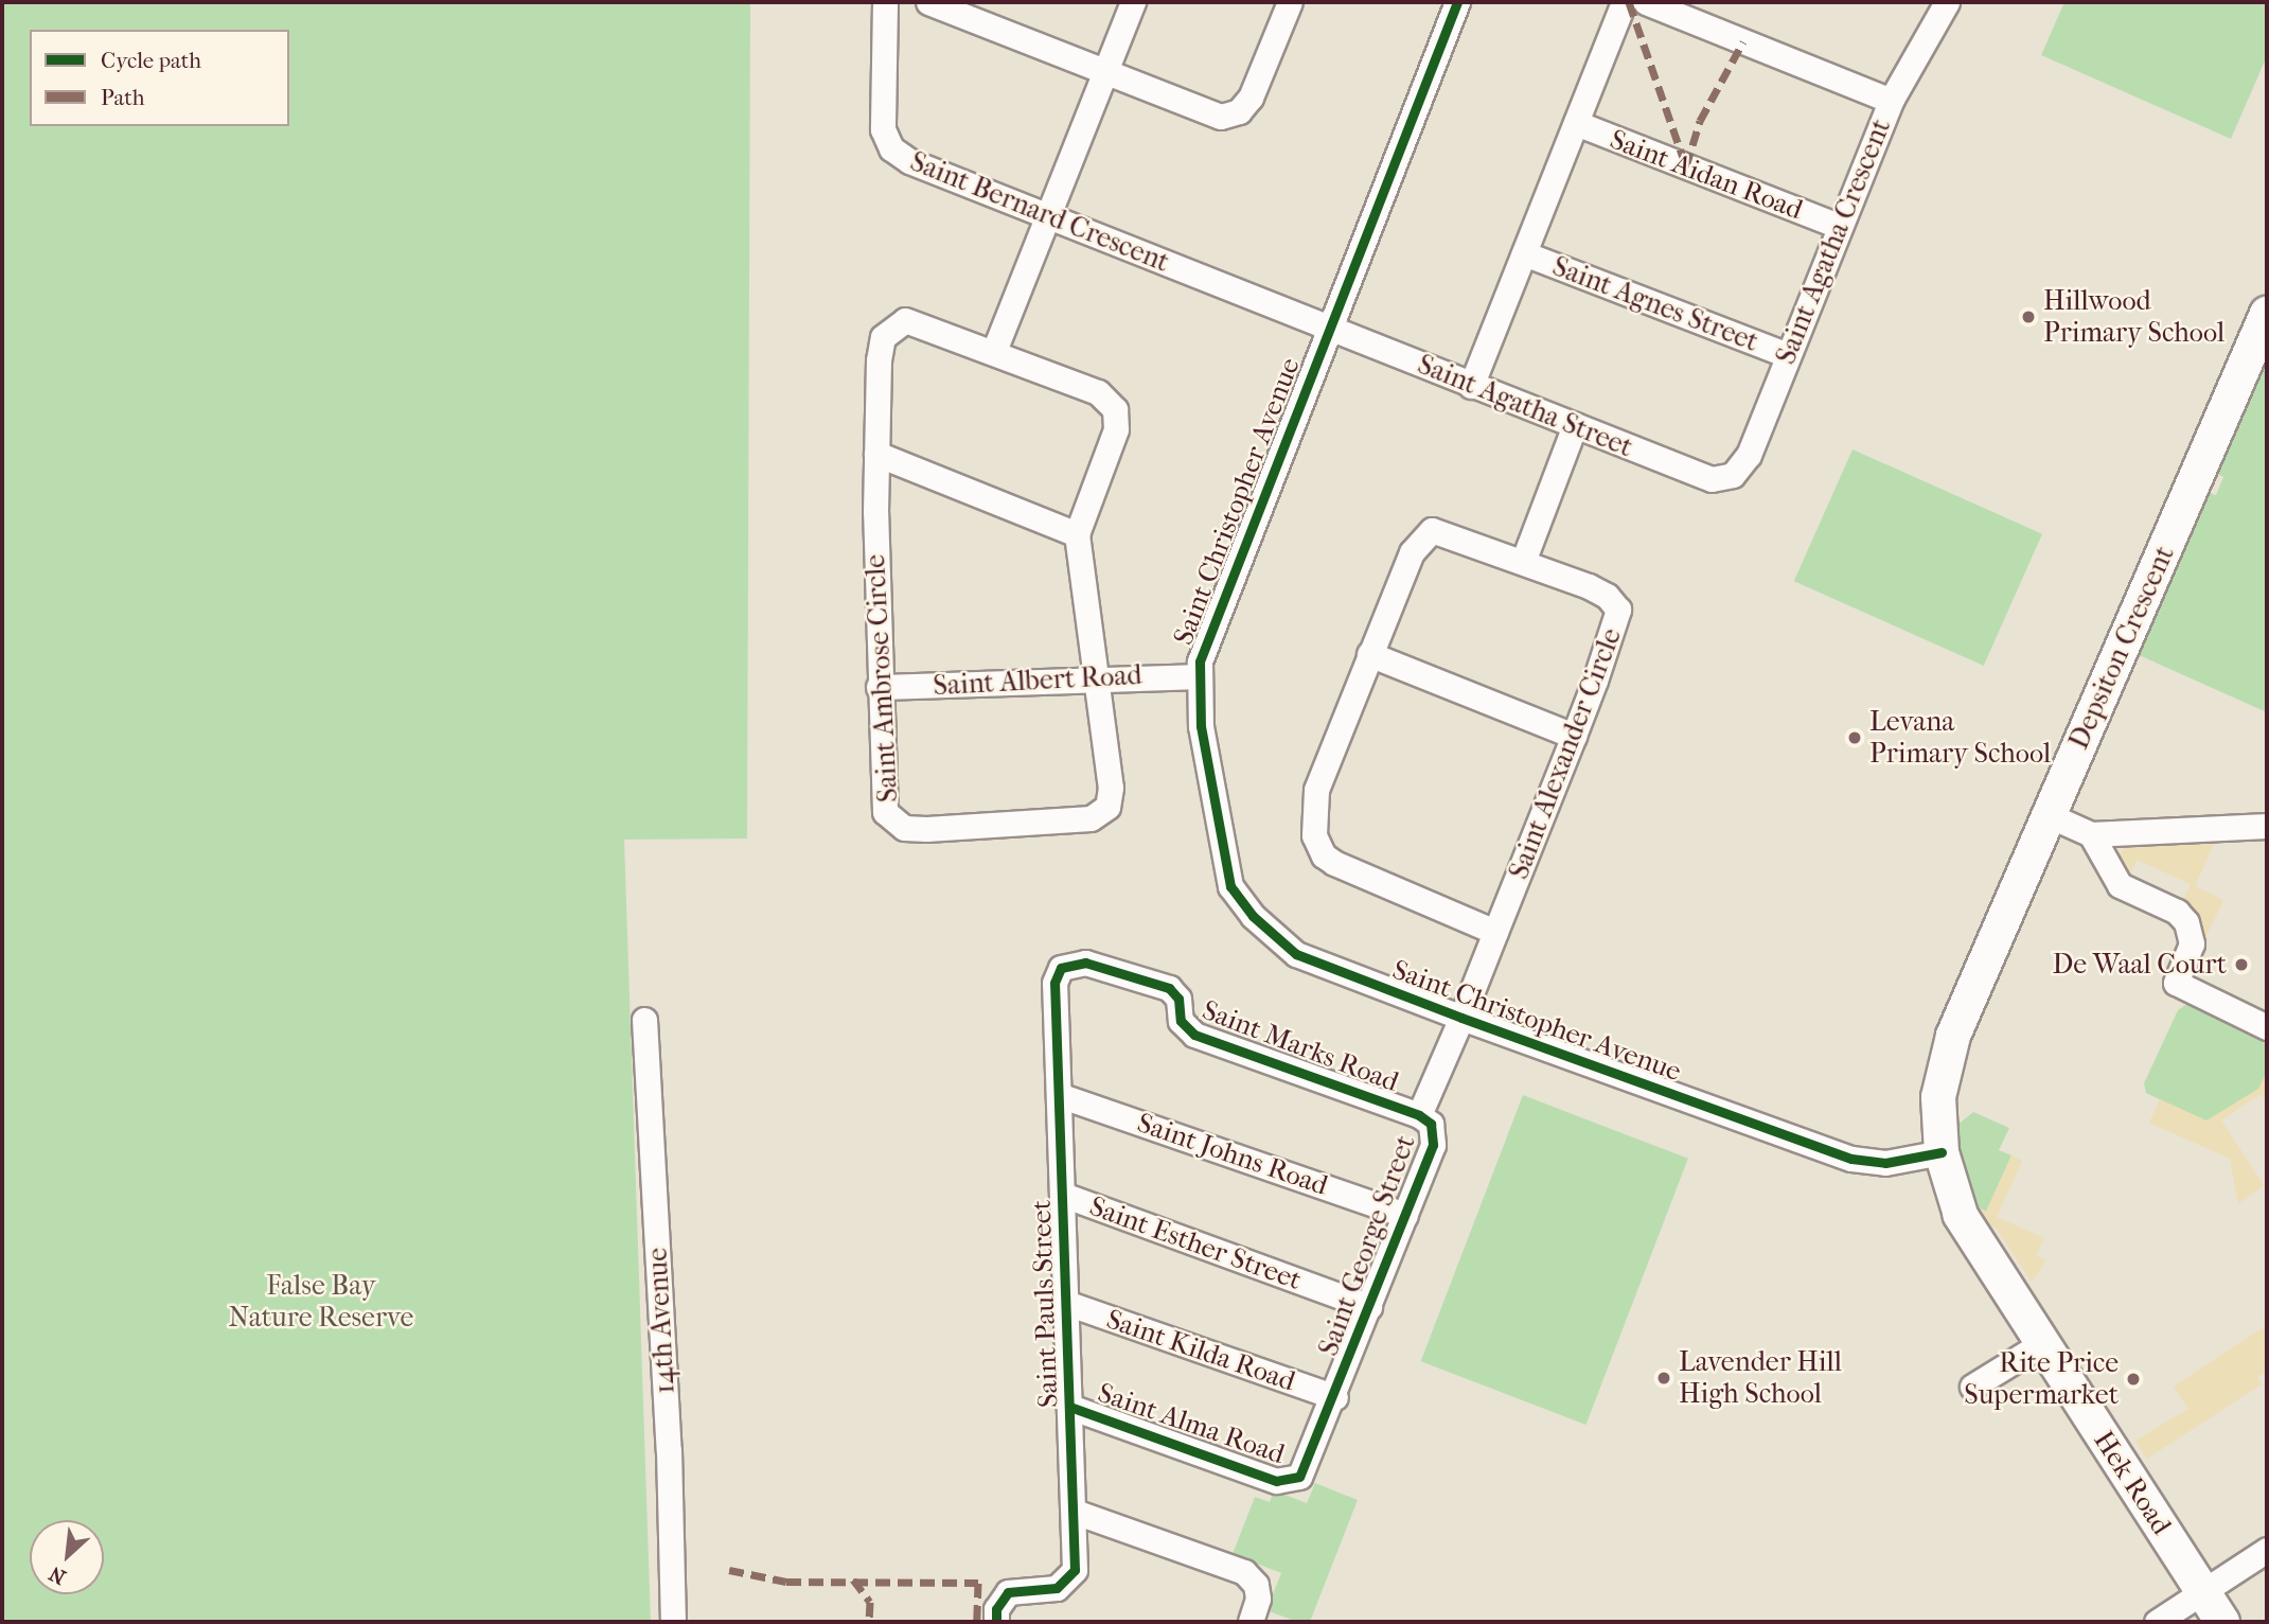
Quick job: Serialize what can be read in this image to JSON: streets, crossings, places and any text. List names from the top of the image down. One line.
{"streets":{"street":["Saint Aidan Road","Saint Bernard Crescent","Saint Agatha Crescent","Saint Agnes Street","Saint Agatha Street","Saint Christopher Avenue","Depsiton Crescent","Saint Ambrose Circle","Saint Albert Road","Saint Alexander Circle","Saint Marks Road","Saint Johns Road","Saint Esther Street","Saint George Street","Saint Pauls Street","14th Avenue","Saint Kilda Road","Saint Alma Road","Hek Road"]},"crossings":[["Saint Aidan Road","Saint Agatha Crescent"],["Saint Bernard Crescent","Saint Agatha Street"],["Saint Bernard Crescent","Saint Christopher Avenue"],["Saint Agatha Crescent","Saint Agnes Street"],["Saint Agatha Crescent","Saint Agatha Street"],["Saint Agatha Street","Saint Christopher Avenue"],["Saint Christopher Avenue","Depsiton Crescent"],["Saint Christopher Avenue","Saint Albert Road"],["Saint Christopher Avenue","Saint Alexander Circle"],["Saint Christopher Avenue","Saint George Street"],["Saint Christopher Avenue","Hek Road"],["Depsiton Crescent","Hek Road"],["Saint Ambrose Circle","Saint Albert Road"],["Saint Alexander Circle","Saint George Street"],["Saint Marks Road","Saint Johns Road"],["Saint Marks Road","Saint George Street"],["Saint Marks Road","Saint Pauls Street"],["Saint Johns Road","Saint George Street"],["Saint Johns Road","Saint Pauls Street"],["Saint Esther Street","Saint George Street"],["Saint Esther Street","Saint Pauls Street"],["Saint George Street","Saint Kilda Road"],["Saint George Street","Saint Alma Road"],["Saint Pauls Street","Saint Kilda Road"],["Saint Pauls Street","Saint Alma Road"],["Saint Kilda Road","Saint Alma Road"]],"parks":["False Bay Nature Reserve"],"places":["Hillwood Primary School","Levana Primary School","De Waal Court","Lavender Hill High School","Rite Price Supermarket"],"legend":["Cycle path","Path"],"north":"bottom left"}
